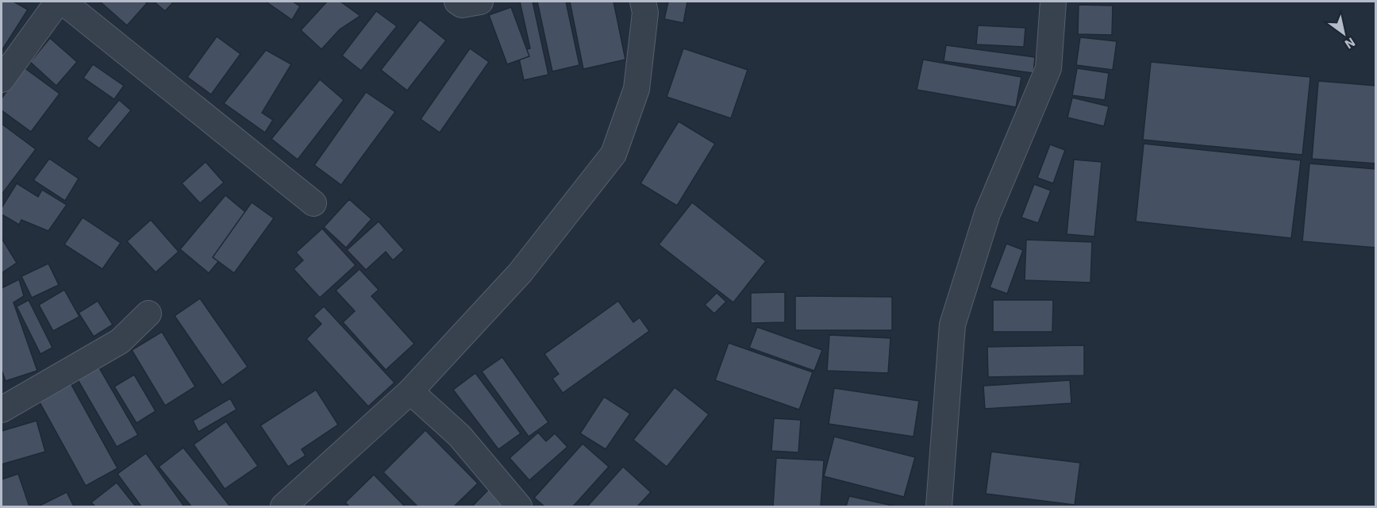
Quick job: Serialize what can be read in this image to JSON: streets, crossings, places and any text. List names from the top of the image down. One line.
{"north":"bottom right"}
